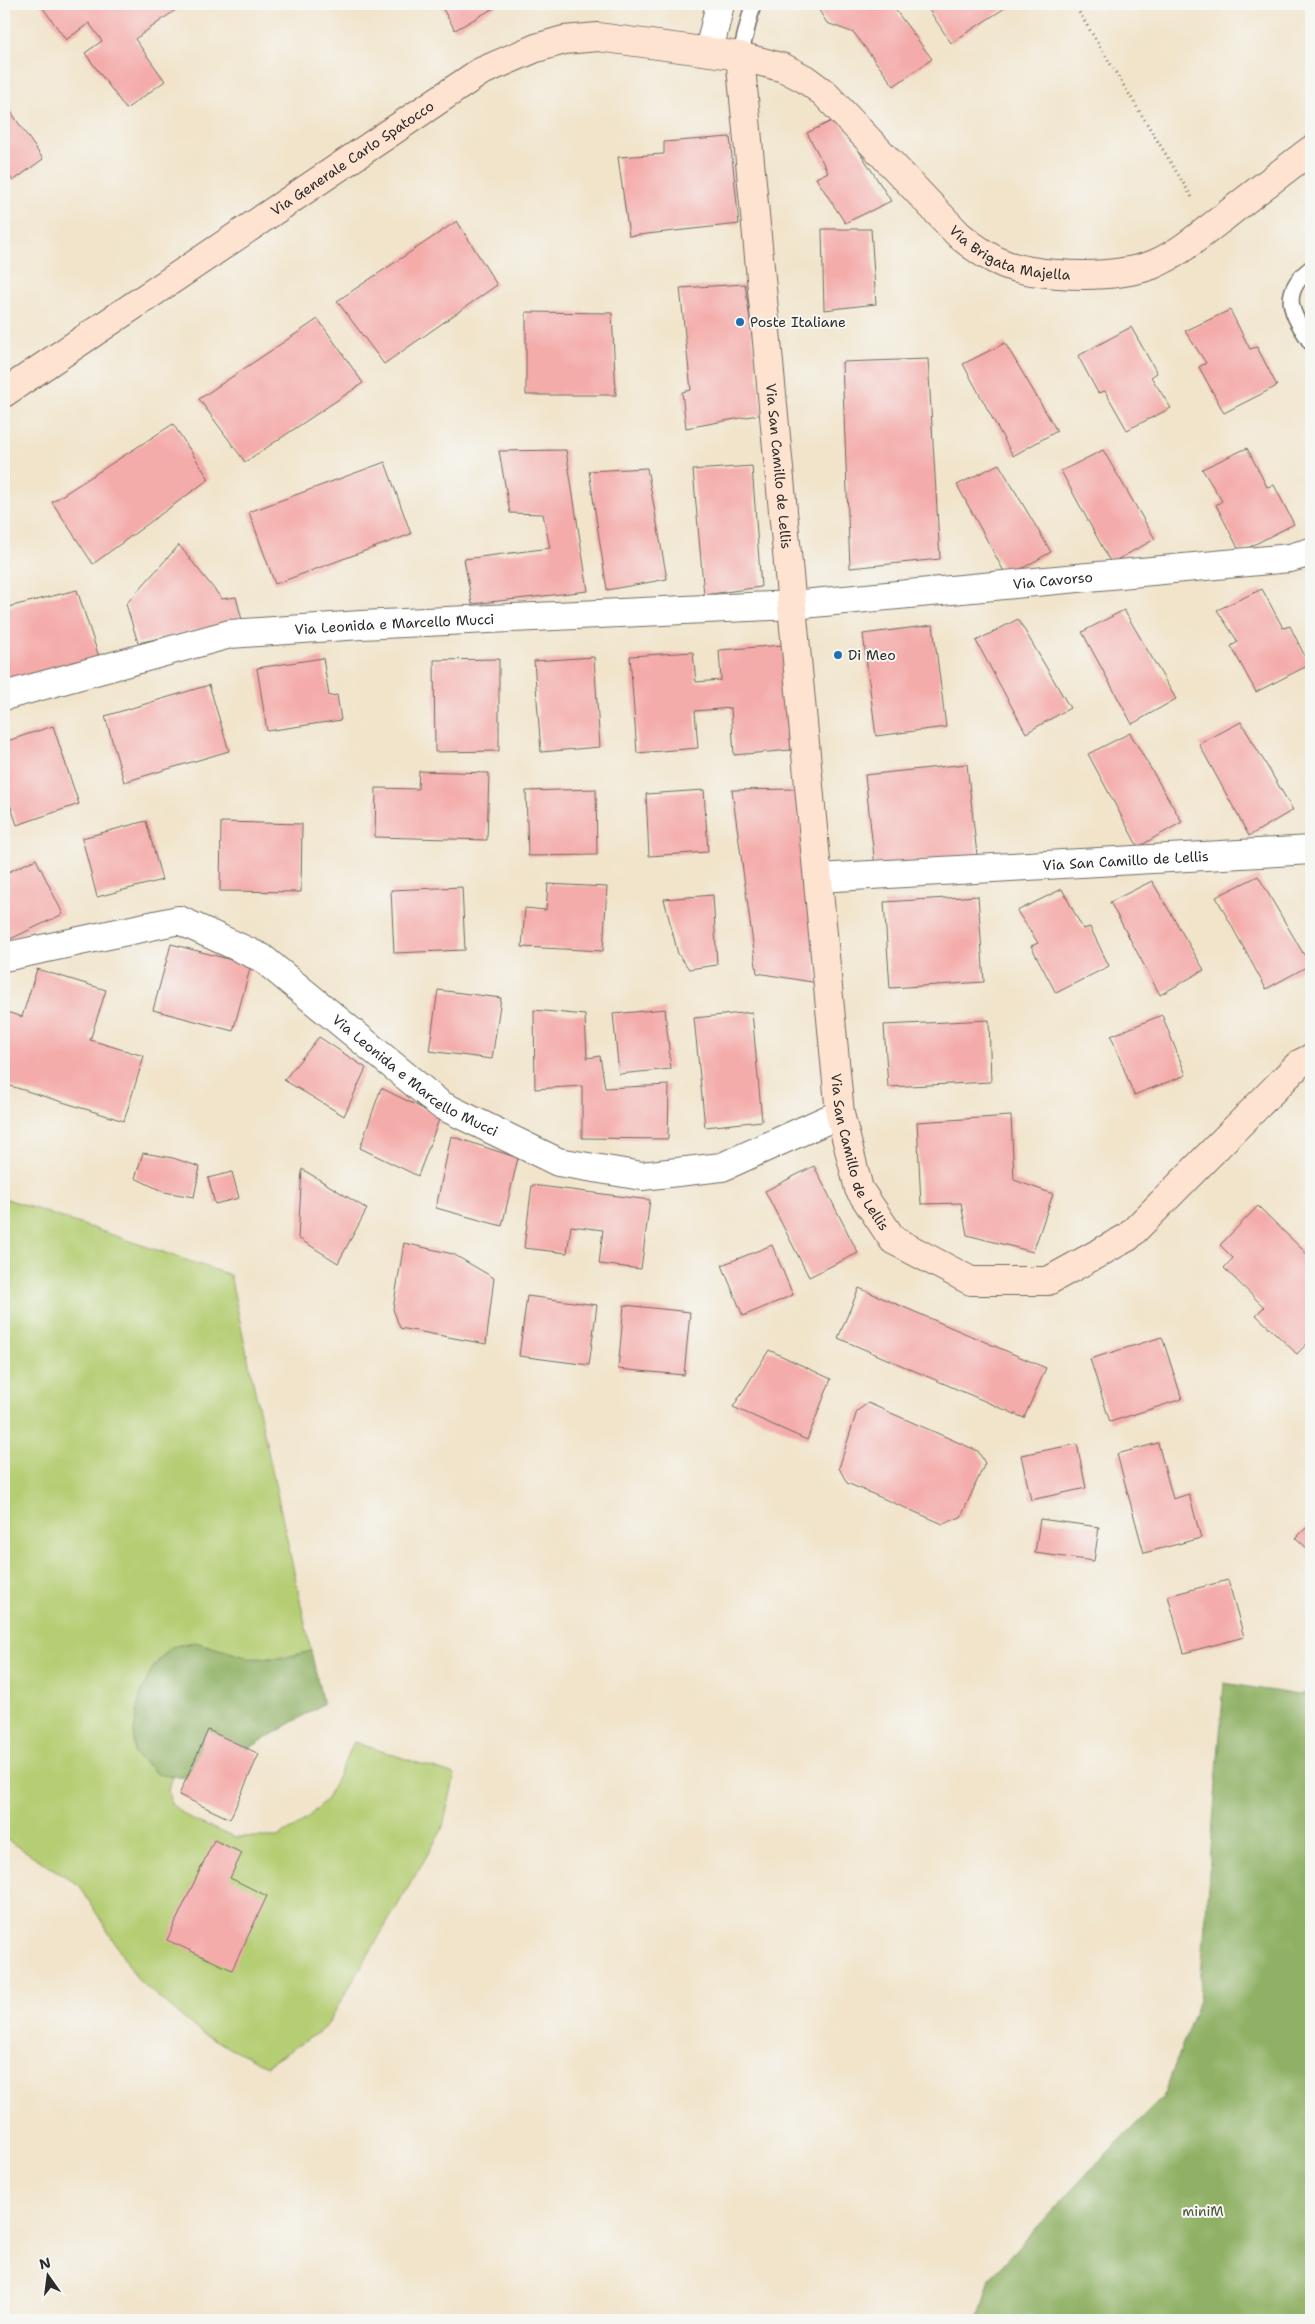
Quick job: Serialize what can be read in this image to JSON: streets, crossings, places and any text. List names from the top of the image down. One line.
{"streets":{"street":["Via Generale Carlo Spatocco","Via Brigata Majella","Via San Camillo de Lellis","Via Cavorso","Via Leonida e Marcello Mucci"]},"crossings":[["Via Generale Carlo Spatocco","Via Brigata Majella"],["Via Generale Carlo Spatocco","Via San Camillo de Lellis"],["Via Brigata Majella","Via San Camillo de Lellis"],["Via San Camillo de Lellis","Via Cavorso"],["Via San Camillo de Lellis","Via Leonida e Marcello Mucci"],["Via Cavorso","Via Leonida e Marcello Mucci"]],"parks":["miniM"],"places":["Poste Italiane","Di Meo"],"north":"top"}
